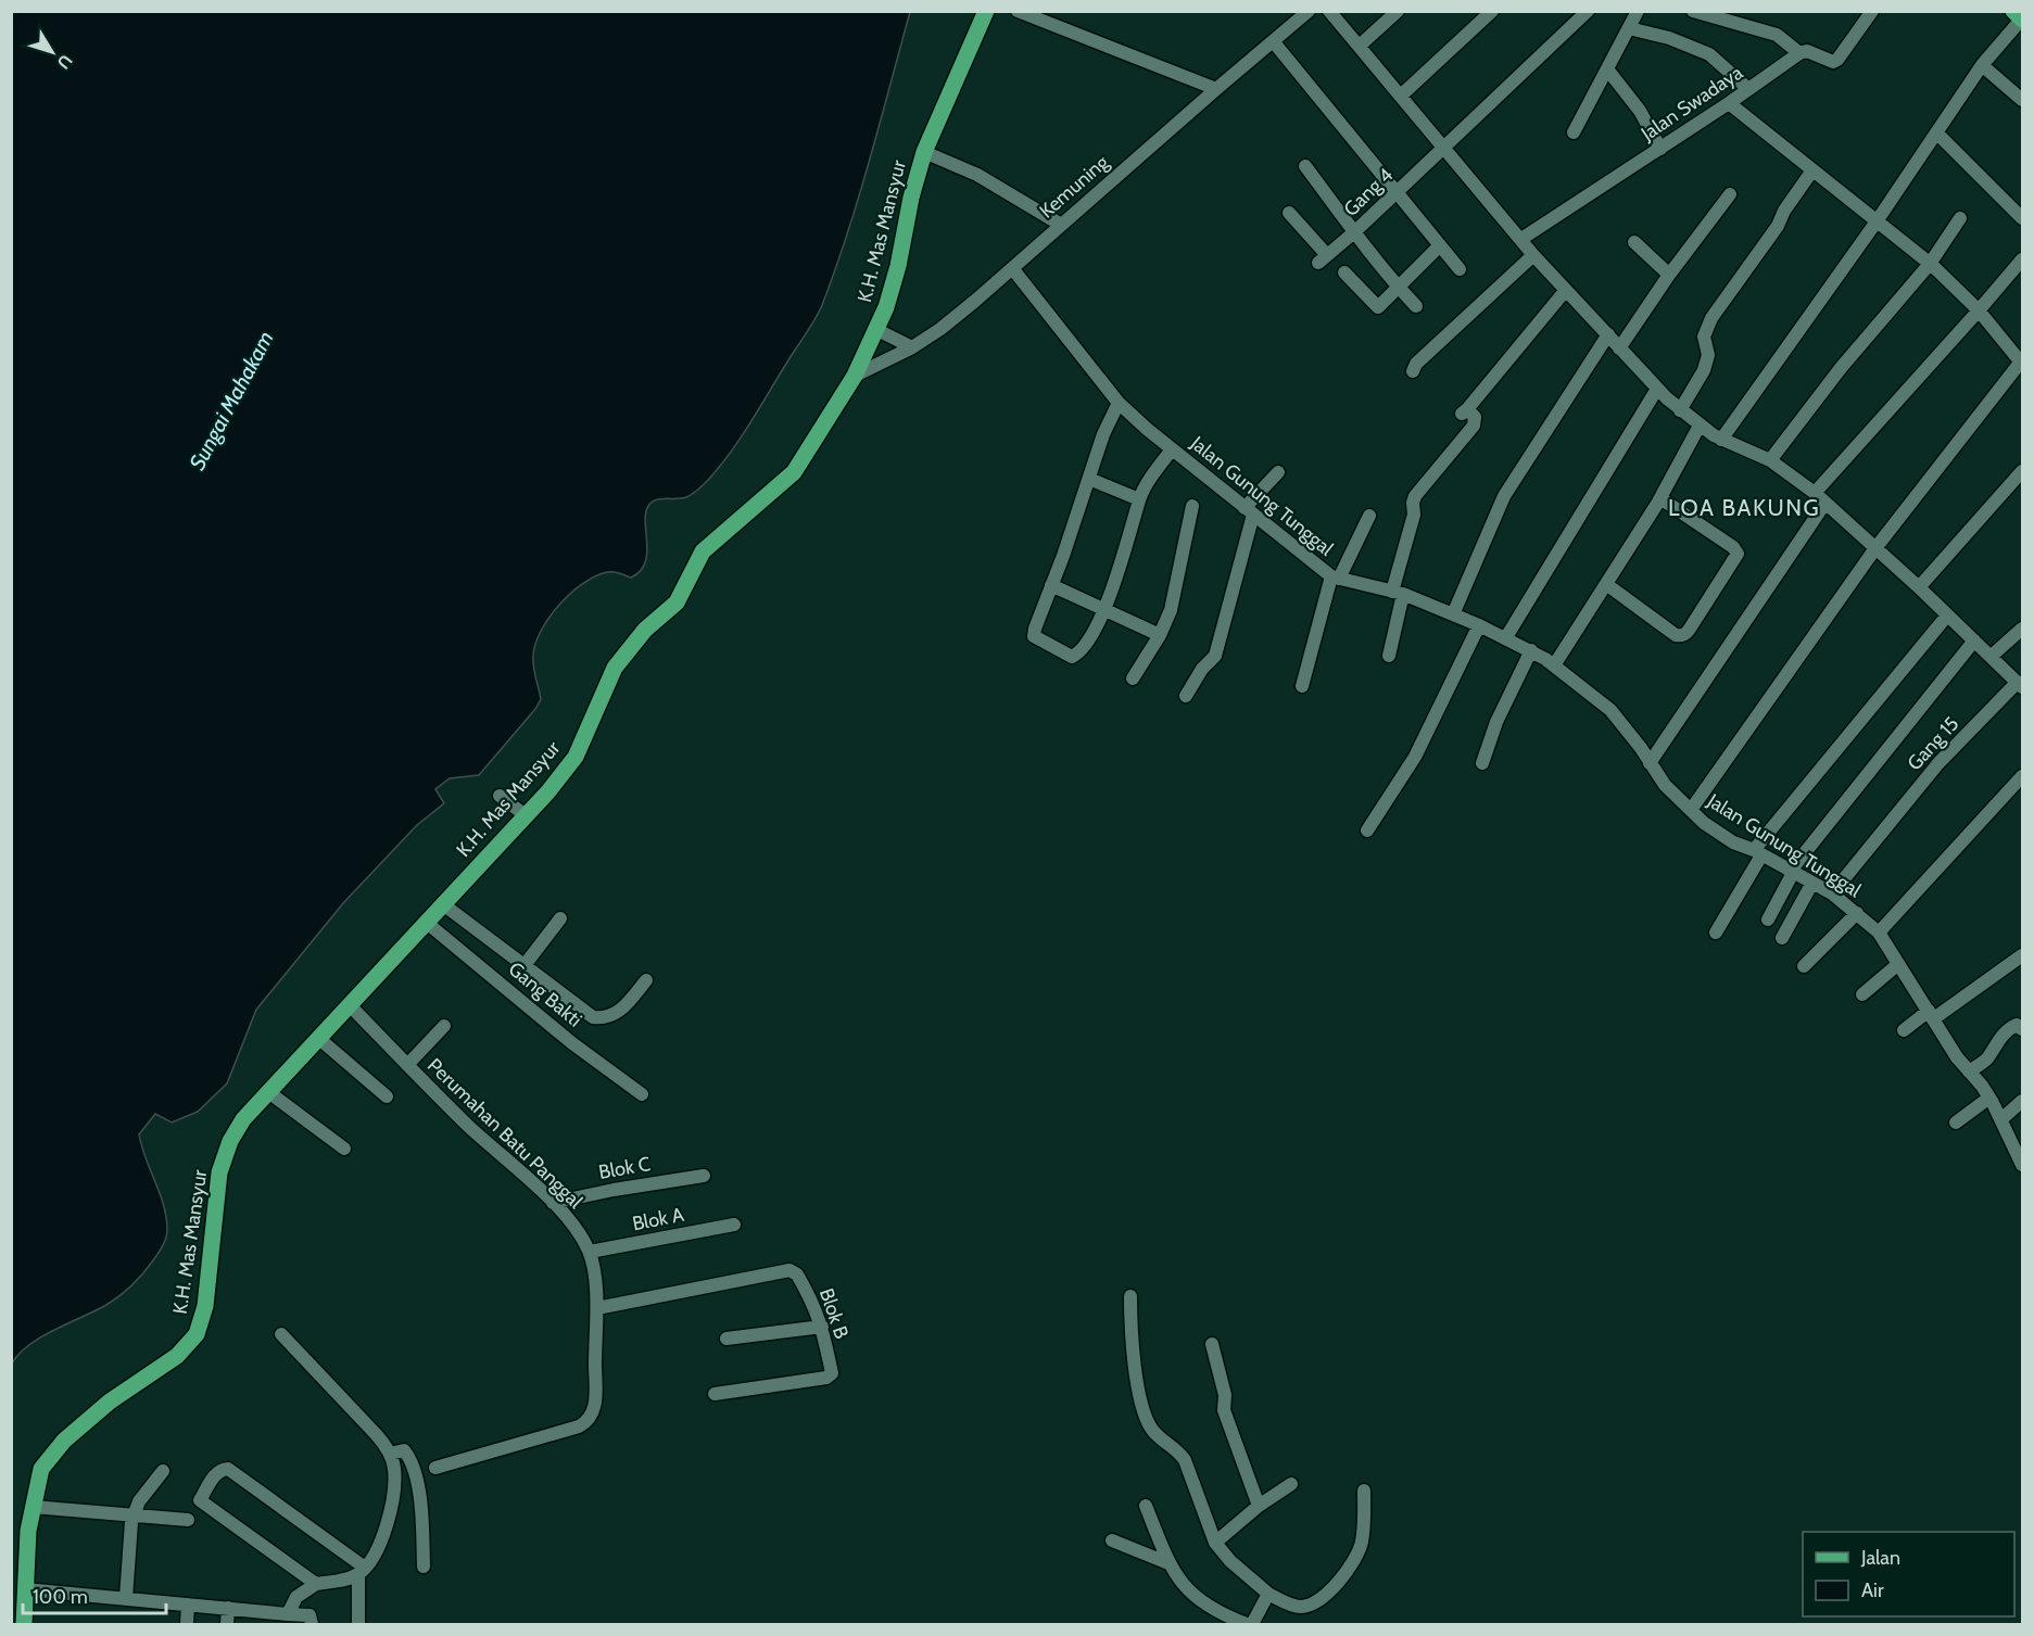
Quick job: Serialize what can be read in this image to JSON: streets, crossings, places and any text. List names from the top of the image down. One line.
{"streets":{"main road":["K.H. Mas Mansyur"],"street":["Jalan Swadaya","Kemuning","Gang 4","Jalan Gunung Tunggal","Gang 15","Gang Bakti","Perumahan Batu Panggal","Blok C","Blok A","Blok B"]},"crossings":[["Kemuning","K.H. Mas Mansyur"],["Kemuning","Jalan Gunung Tunggal"],["K.H. Mas Mansyur","Gang Bakti"],["K.H. Mas Mansyur","Perumahan Batu Panggal"],["Jalan Gunung Tunggal","Gang 15"],["Perumahan Batu Panggal","Blok C"],["Perumahan Batu Panggal","Blok A"],["Perumahan Batu Panggal","Blok B"]],"districts":["LOA BAKUNG"],"water":["Sungai Mahakam"],"legend":["Jalan","Air"],"scale_bar":"100 m","north":"bottom right"}
